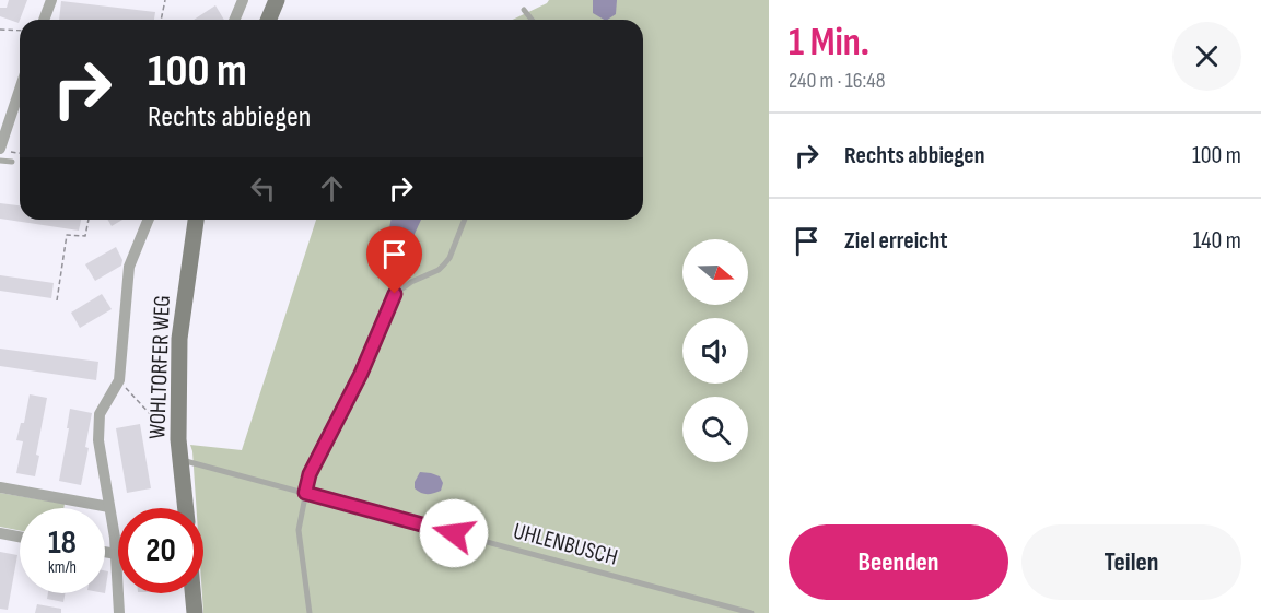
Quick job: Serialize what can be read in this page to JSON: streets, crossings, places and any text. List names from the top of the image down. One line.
{"streets":{"main road":["WOHLTORFER WEG"],"lane":["UHLENBUSCH"]},"crossings":[["WOHLTORFER WEG","UHLENBUSCH"]],"north":"right","page":{"heading":["1 Min.","240 m · 16:48"],"turn":["100 m","Rechts abbiegen"],"list":[{"name":"Rechts abbiegen","value":"100 m"},{"name":"Ziel erreicht","value":"140 m"}],"speed":"18 km/h","limit":"20","buttons":["Beenden","Teilen"]}}
